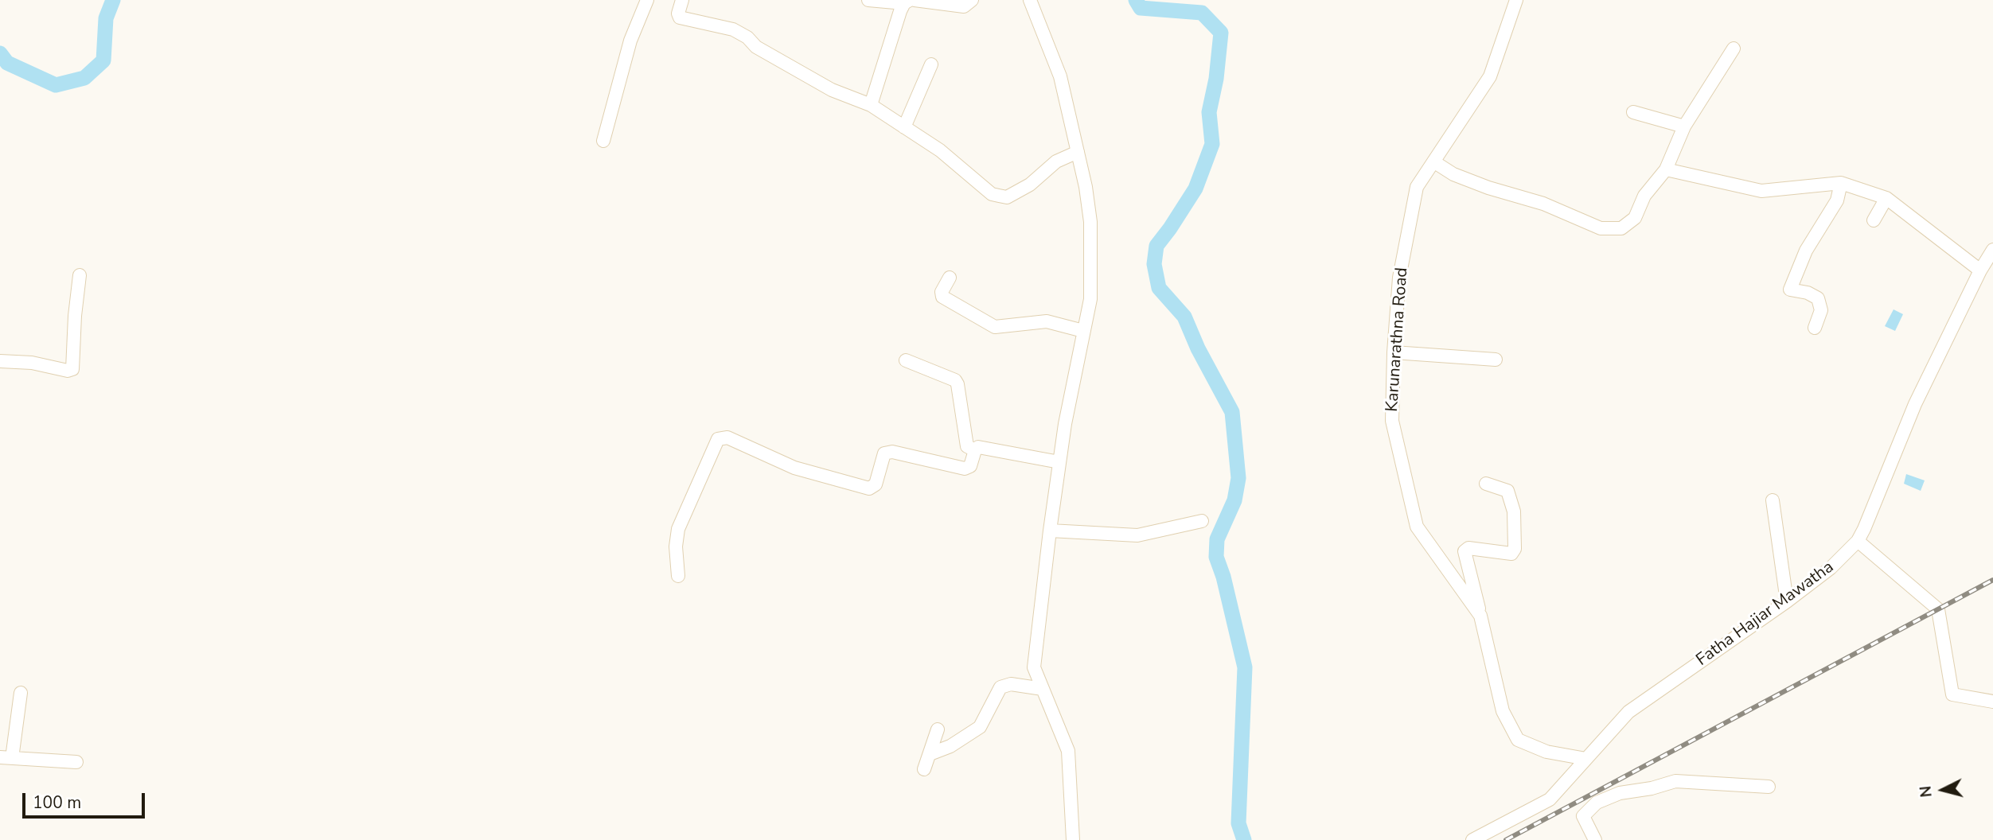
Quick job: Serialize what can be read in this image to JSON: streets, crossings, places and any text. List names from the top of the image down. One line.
{"streets":{"street":["Karunarathna Road","Fatha Hajiar Mawatha"]},"crossings":[["Karunarathna Road","Fatha Hajiar Mawatha"]],"scale_bar":"100 m","north":"left"}
